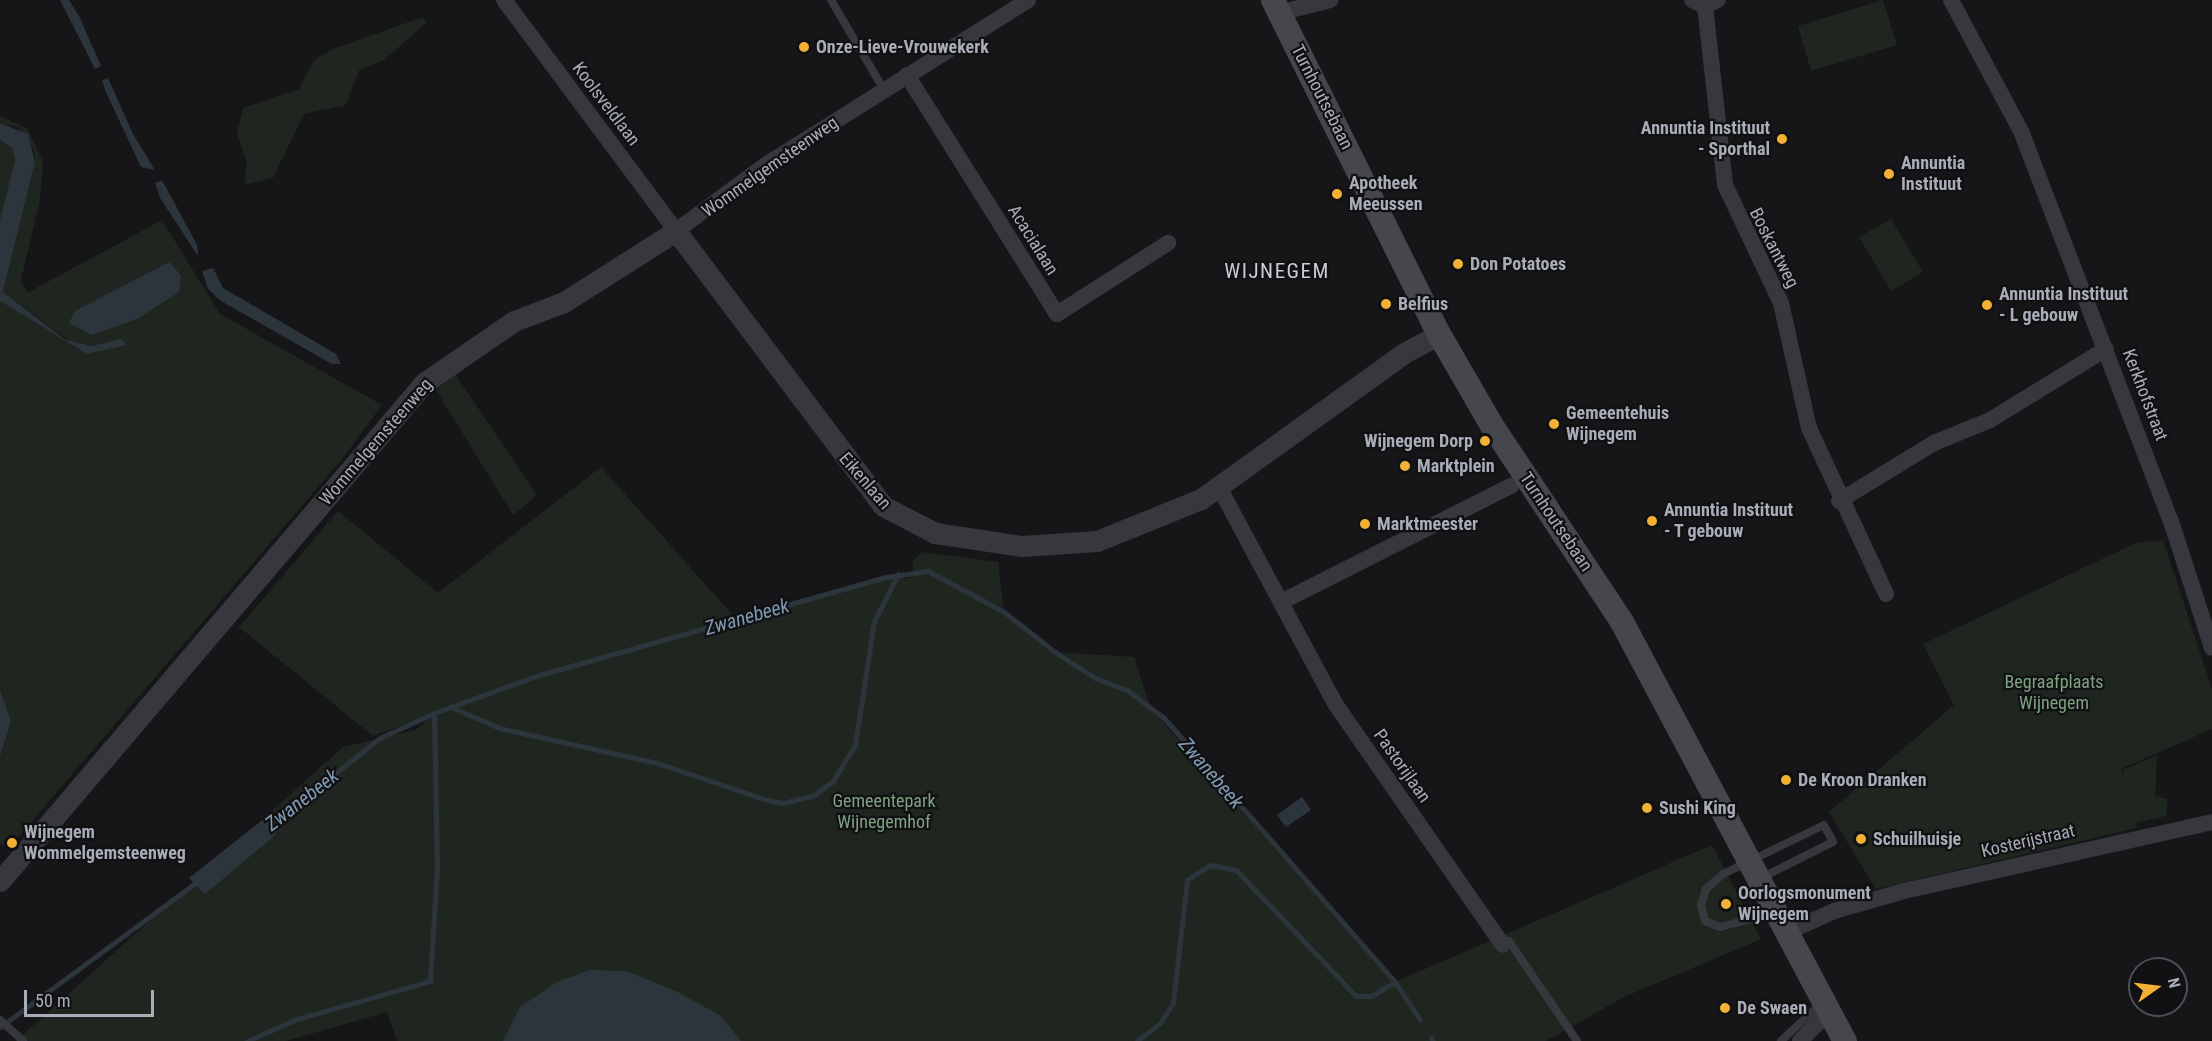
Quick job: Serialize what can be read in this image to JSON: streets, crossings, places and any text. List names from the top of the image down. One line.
{"streets":{"main road":["Turnhoutsebaan"],"street":["Koolsveldlaan","Wommelgemsteenweg","Acacialaan","Boskantweg","Kerkhofstraat","Eikenlaan","Pastorijlaan","Kosterijstraat"]},"crossings":[["Turnhoutsebaan","Kosterijstraat"],["Koolsveldlaan","Wommelgemsteenweg"],["Koolsveldlaan","Eikenlaan"],["Wommelgemsteenweg","Acacialaan"],["Wommelgemsteenweg","Eikenlaan"]],"districts":["WIJNEGEM"],"water":["Zwanebeek"],"parks":["Begraafplaats Wijnegem","Gemeentepark Wijnegemhof"],"places":["Onze-Lieve-Vrouwekerk","Annuntia Instituut - Sporthal","Annuntia Instituut","Apotheek Meeussen","Don Potatoes","Belfius","Annuntia Instituut - L gebouw","Gemeentehuis Wijnegem","Wijnegem Dorp","Marktplein","Annuntia Instituut - T gebouw","Marktmeester","De Kroon Dranken","Sushi King","Schuilhuisje","Wijnegem Wommelgemsteenweg","Oorlogsmonument Wijnegem","De Swaen"],"scale_bar":"50 m","north":"right"}
